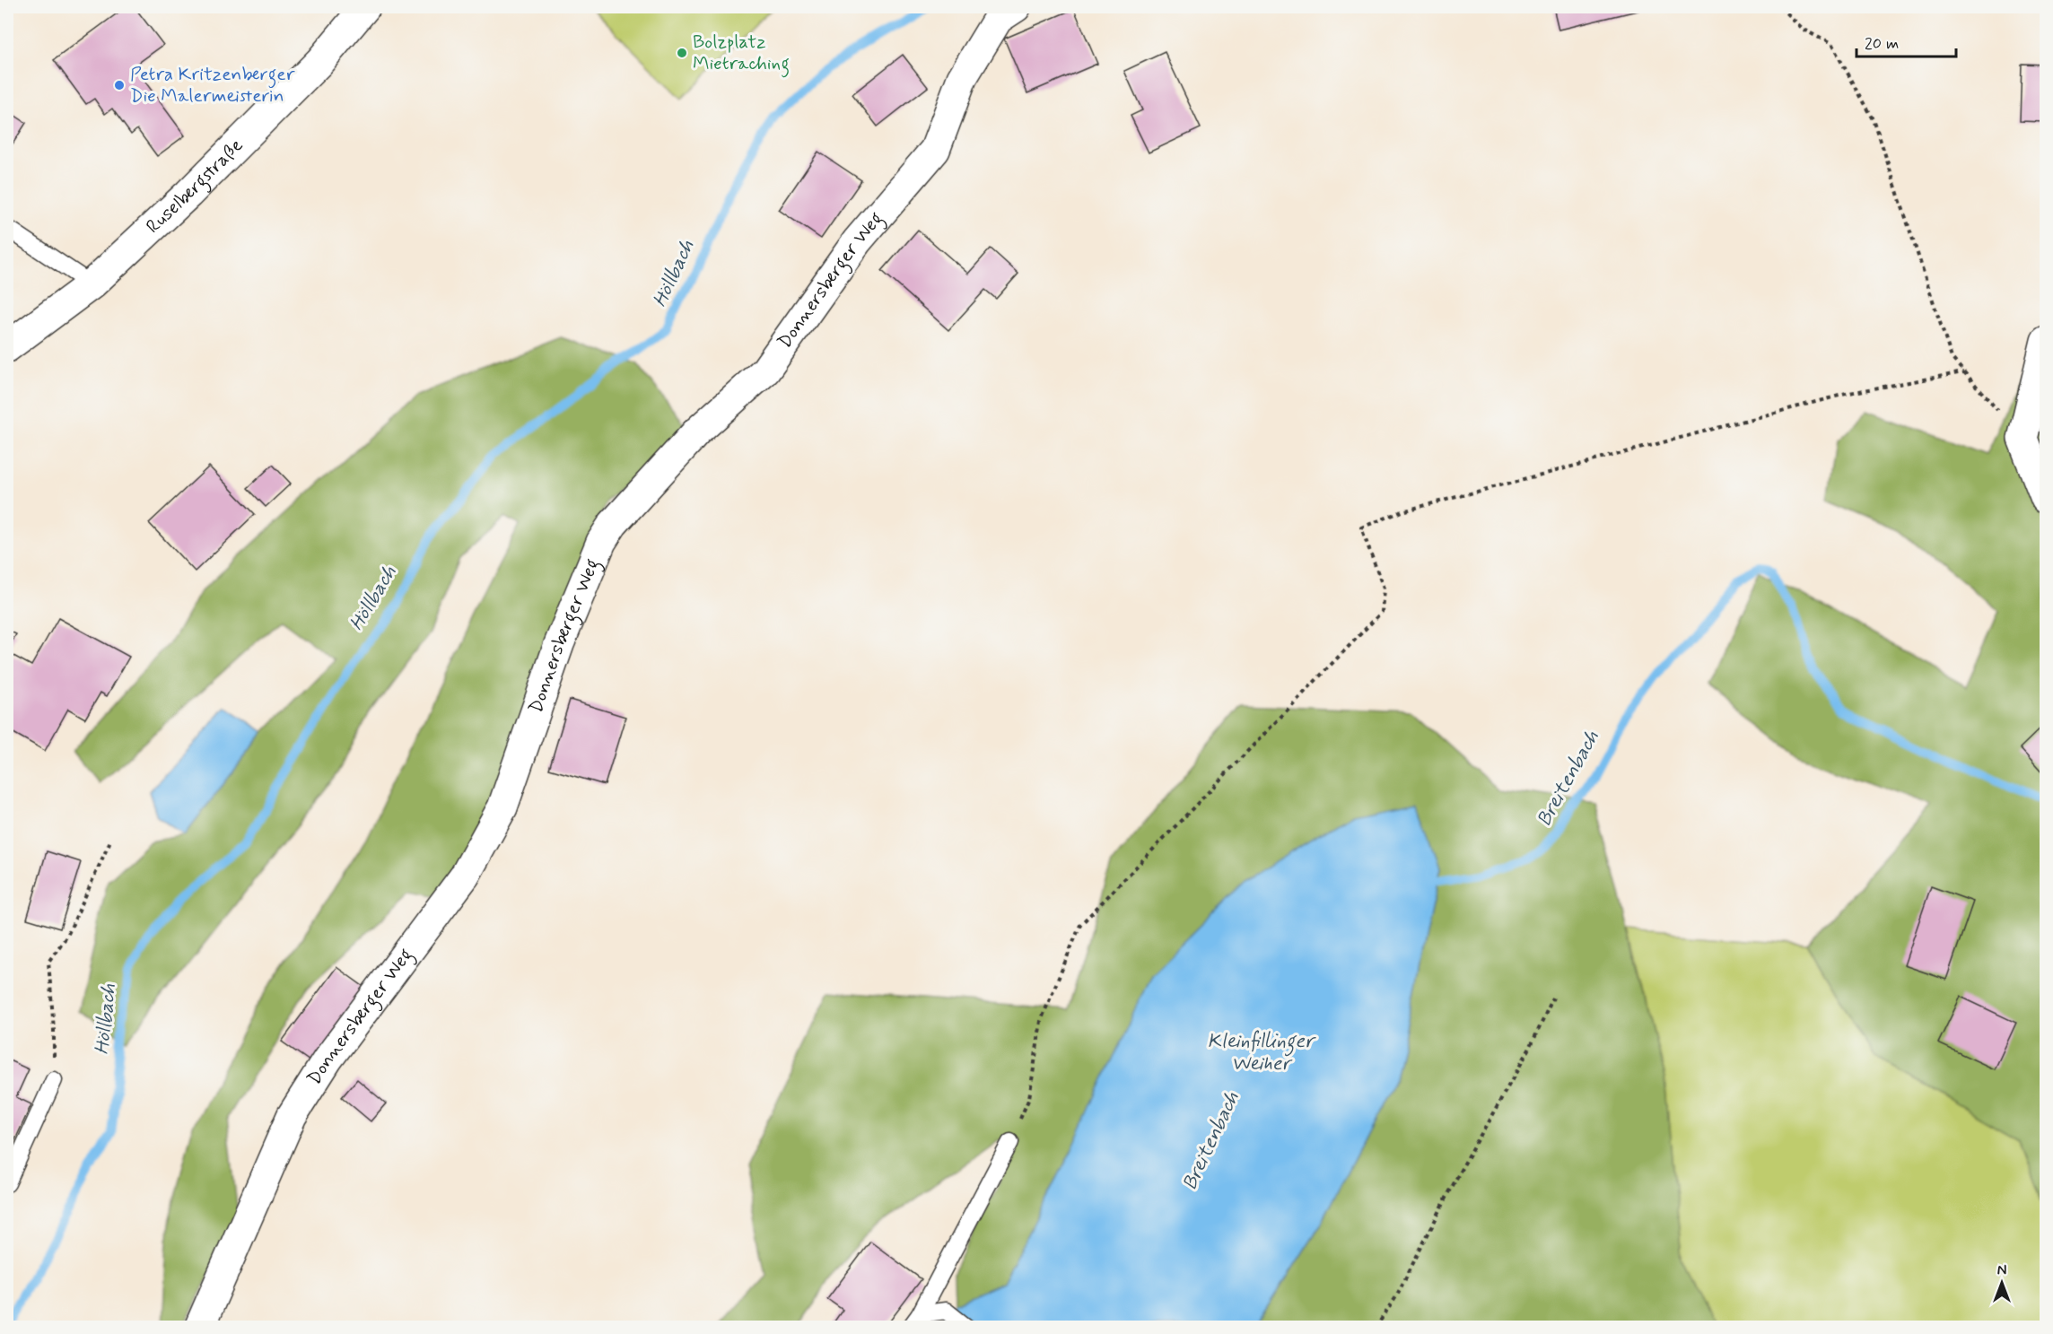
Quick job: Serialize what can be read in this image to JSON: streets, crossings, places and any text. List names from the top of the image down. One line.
{"streets":{"street":["Ruselbergstraße","Donnersberger Weg"]},"water":["Höllbach","Breitenbach","Kleinfillinger Weiher"],"places":["Bolzplatz Mietraching","Petra Kritzenberger Die Malermeisterin"],"scale_bar":"20 m","north":"top"}
